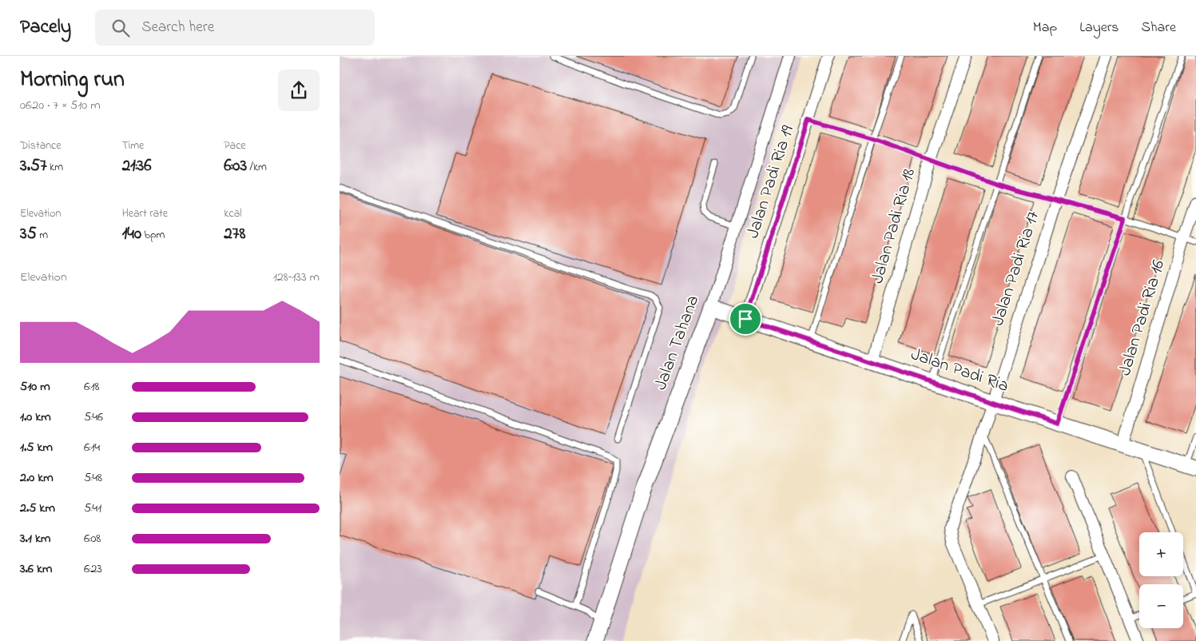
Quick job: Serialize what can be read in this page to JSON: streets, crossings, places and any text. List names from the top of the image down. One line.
{"streets":{"street":["Jalan Padi Ria 19","Jalan Padi Ria 18","Jalan Padi Ria 17","Jalan Padi Ria 16","Jalan Tahana","Jalan Padi Ria"]},"crossings":[["Jalan Padi Ria 19","Jalan Padi Ria"],["Jalan Padi Ria 18","Jalan Padi Ria"],["Jalan Padi Ria 17","Jalan Padi Ria"],["Jalan Padi Ria 16","Jalan Padi Ria"],["Jalan Tahana","Jalan Padi Ria"]],"page":{"header":"Pacely","search":"Search here","nav":["Map","Layers","Share"],"heading":["Morning run","06:20 · 7 × 510 m"],"stats":[["Distance","3.57 km"],["Time","21:36"],["Pace","6:03 /km"],["Elevation","35 m"],["Heart rate","140 bpm"],["kcal","278"]],"chart":["Elevation","128–133 m"],"list":[{"name":"510 m","note":"6:18"},{"name":"1.0 km","note":"5:46"},{"name":"1.5 km","note":"6:14"},{"name":"2.0 km","note":"5:48"},{"name":"2.5 km","note":"5:41"},{"name":"3.1 km","note":"6:08"},{"name":"3.6 km","note":"6:23"}],"map_buttons":["+","−"]}}
